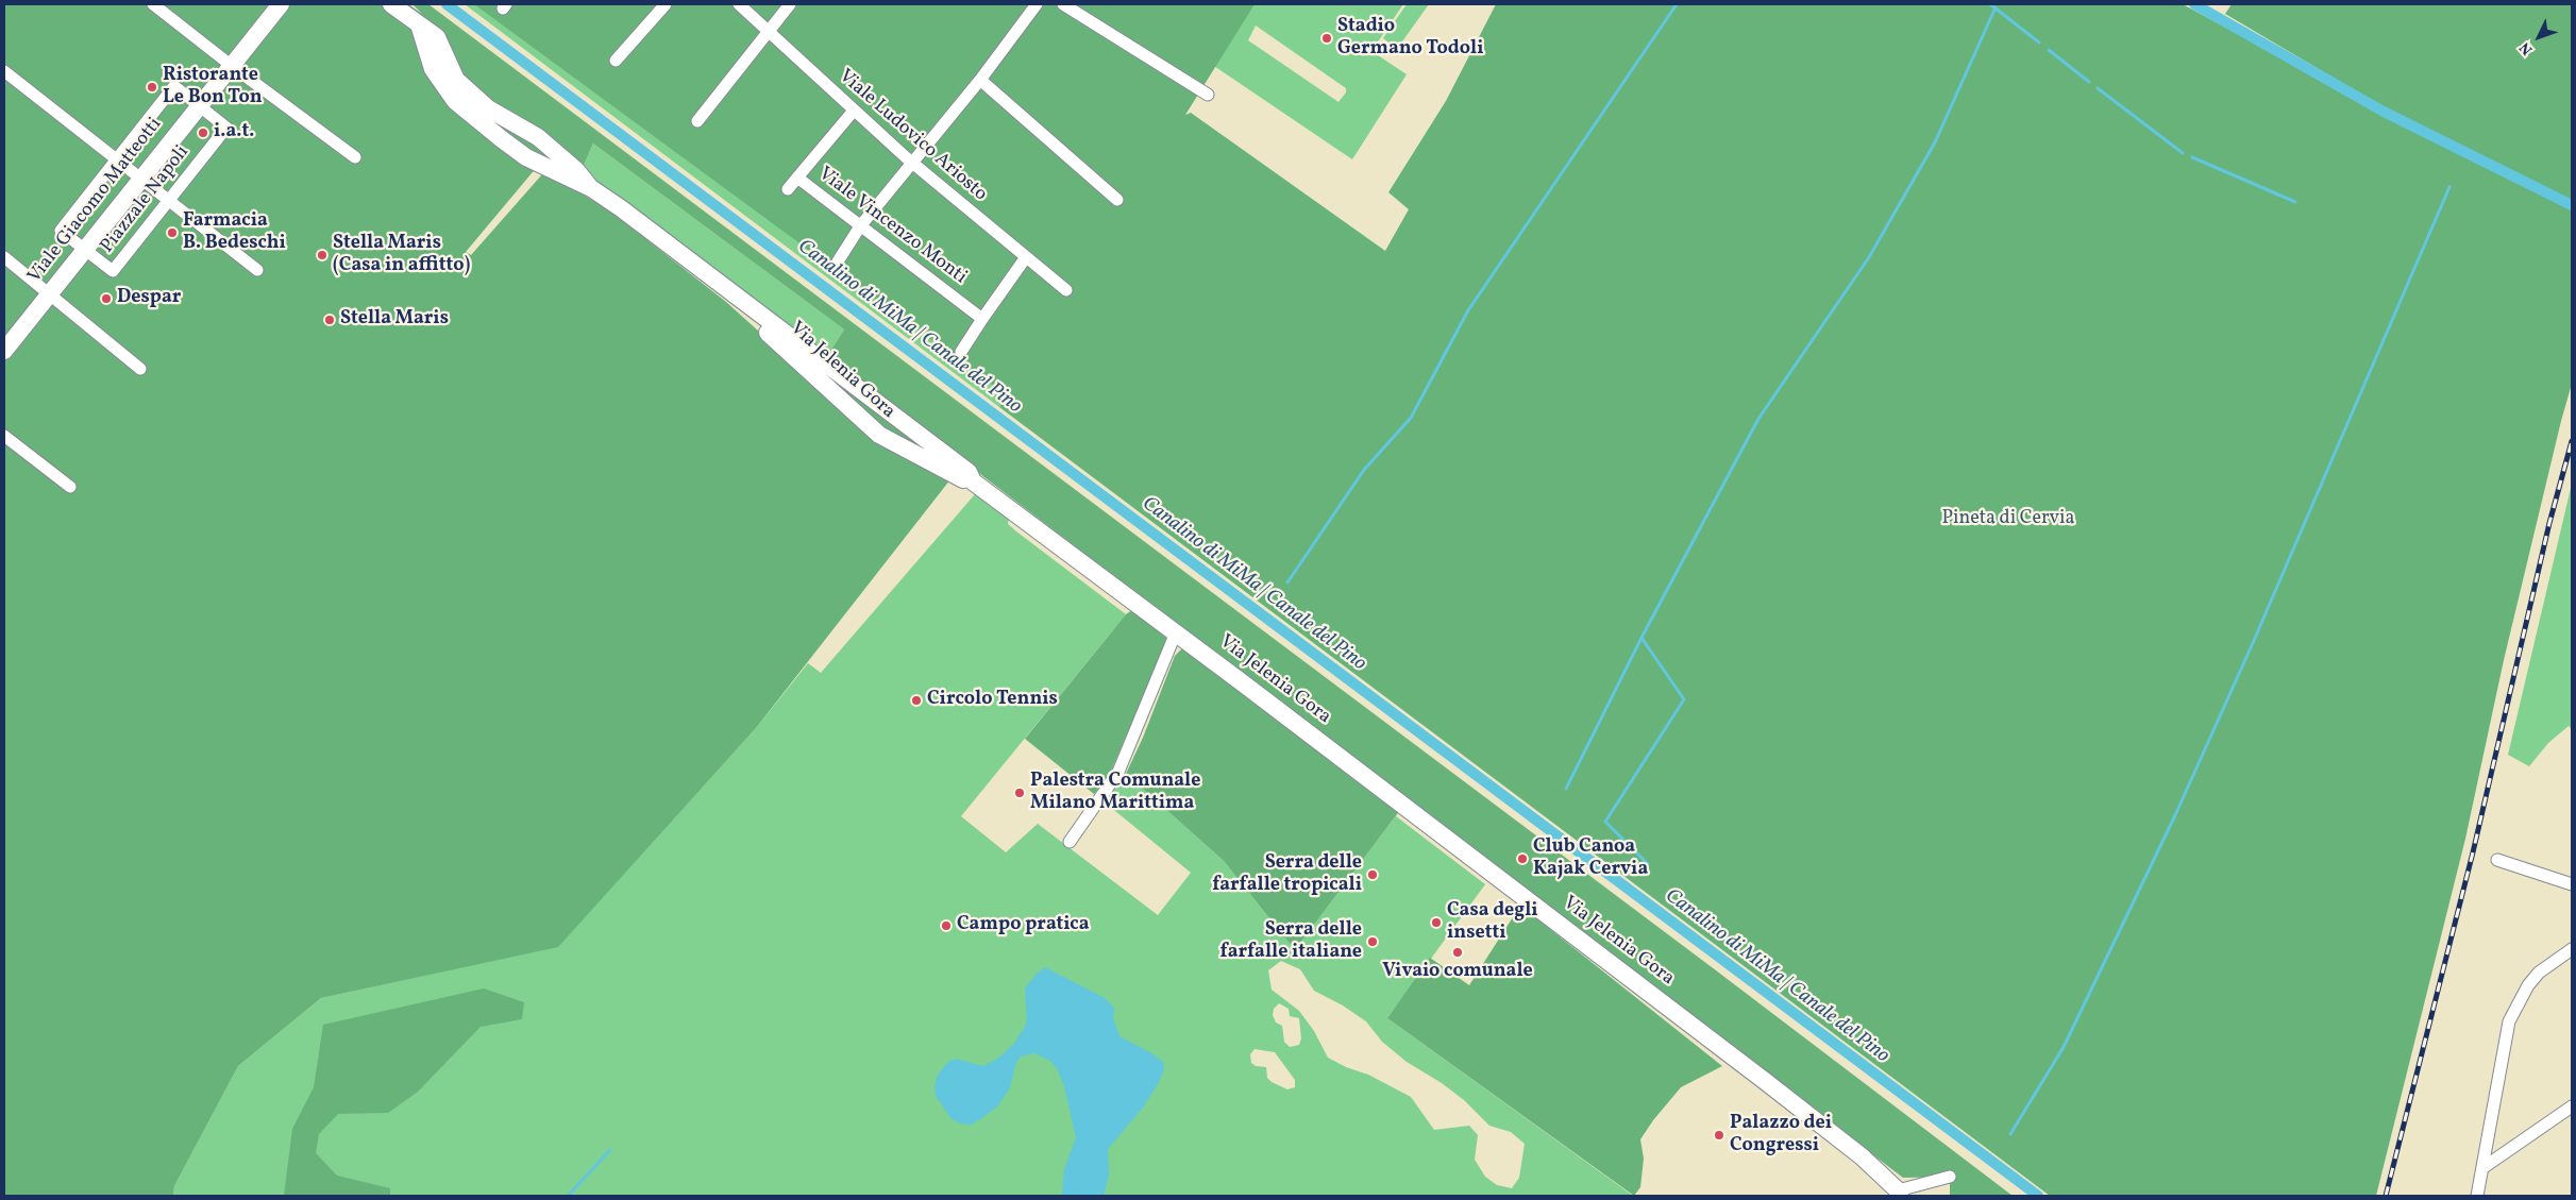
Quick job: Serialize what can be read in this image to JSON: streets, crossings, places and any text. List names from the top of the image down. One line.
{"streets":{"street":["Viale Ludovico Ariosto","Piazzale Napoli","Viale Giacomo Matteotti","Viale Vincenzo Monti","Via Jelenia Gora"]},"crossings":[["Viale Ludovico Ariosto","Viale Vincenzo Monti"],["Piazzale Napoli","Viale Giacomo Matteotti"]],"water":["Canalino di MiMa | Canale del Pino"],"parks":["Pineta di Cervia"],"places":["Stadio Germano Todoli","Ristorante Le Bon Ton","i.a.t.","Farmacia B. Bedeschi","Stella Maris (Casa in affitto)","Despar","Stella Maris","Circolo Tennis","Palestra Comunale Milano Marittima","Club Canoa Kajak Cervia","Serra delle farfalle tropicali","Casa degli insetti","Campo pratica","Serra delle farfalle italiane","Vivaio comunale","Palazzo dei Congressi"],"north":"bottom left"}
